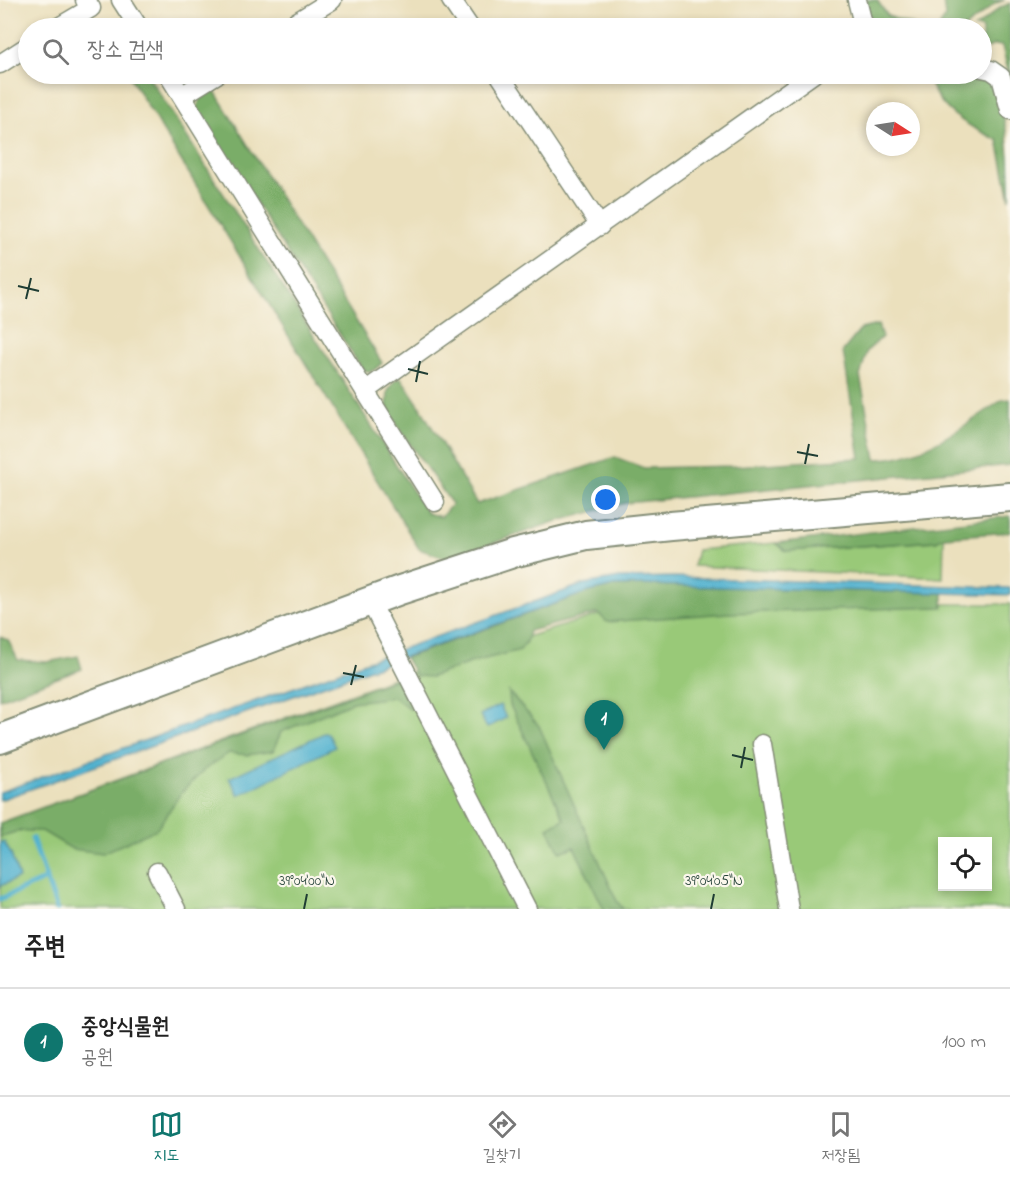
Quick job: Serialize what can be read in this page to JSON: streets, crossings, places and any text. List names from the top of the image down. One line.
{"north":"right","page":{"search":"장소 검색","pins":"1","heading":"주변","list":[{"mark":"1","name":"중앙식물원","note":"공원","value":"100 m"}],"nav":["지도","길찾기","저장됨"]},"coordinates":["39°04'00\"N","39°04'05\"N"]}
